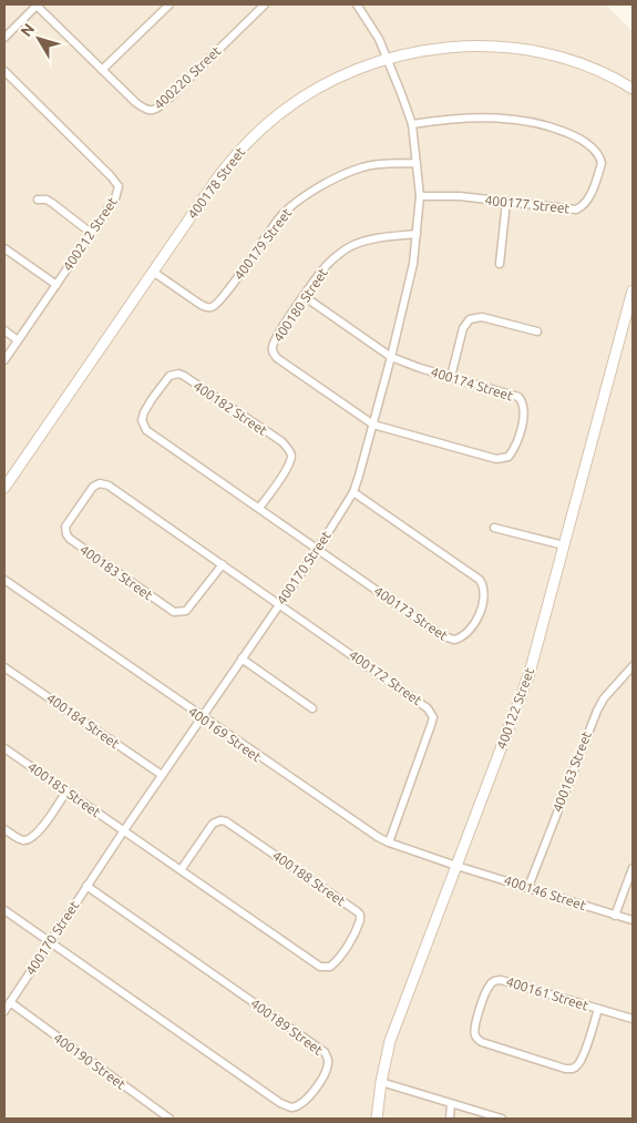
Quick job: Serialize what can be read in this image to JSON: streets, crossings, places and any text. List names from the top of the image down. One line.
{"streets":{"street":["400220 Street","400178 Street","400177 Street","400212 Street","400179 Street","400180 Street","400174 Street","400182 Street","400170 Street","400183 Street","400173 Street","400172 Street","400122 Street","400184 Street","400169 Street","400163 Street","400185 Street","400188 Street","400146 Street","400161 Street","400189 Street","400190 Street"]},"crossings":[["400178 Street","400179 Street"],["400178 Street","400170 Street"],["400177 Street","400170 Street"],["400179 Street","400170 Street"],["400180 Street","400174 Street"],["400180 Street","400170 Street"],["400174 Street","400170 Street"],["400182 Street","400170 Street"],["400182 Street","400173 Street"],["400170 Street","400183 Street"],["400170 Street","400173 Street"],["400170 Street","400172 Street"],["400170 Street","400184 Street"],["400170 Street","400169 Street"],["400170 Street","400185 Street"],["400170 Street","400188 Street"],["400170 Street","400189 Street"],["400170 Street","400190 Street"],["400183 Street","400172 Street"],["400172 Street","400169 Street"],["400122 Street","400169 Street"],["400122 Street","400146 Street"],["400169 Street","400146 Street"],["400163 Street","400146 Street"],["400185 Street","400188 Street"]],"north":"top left"}
